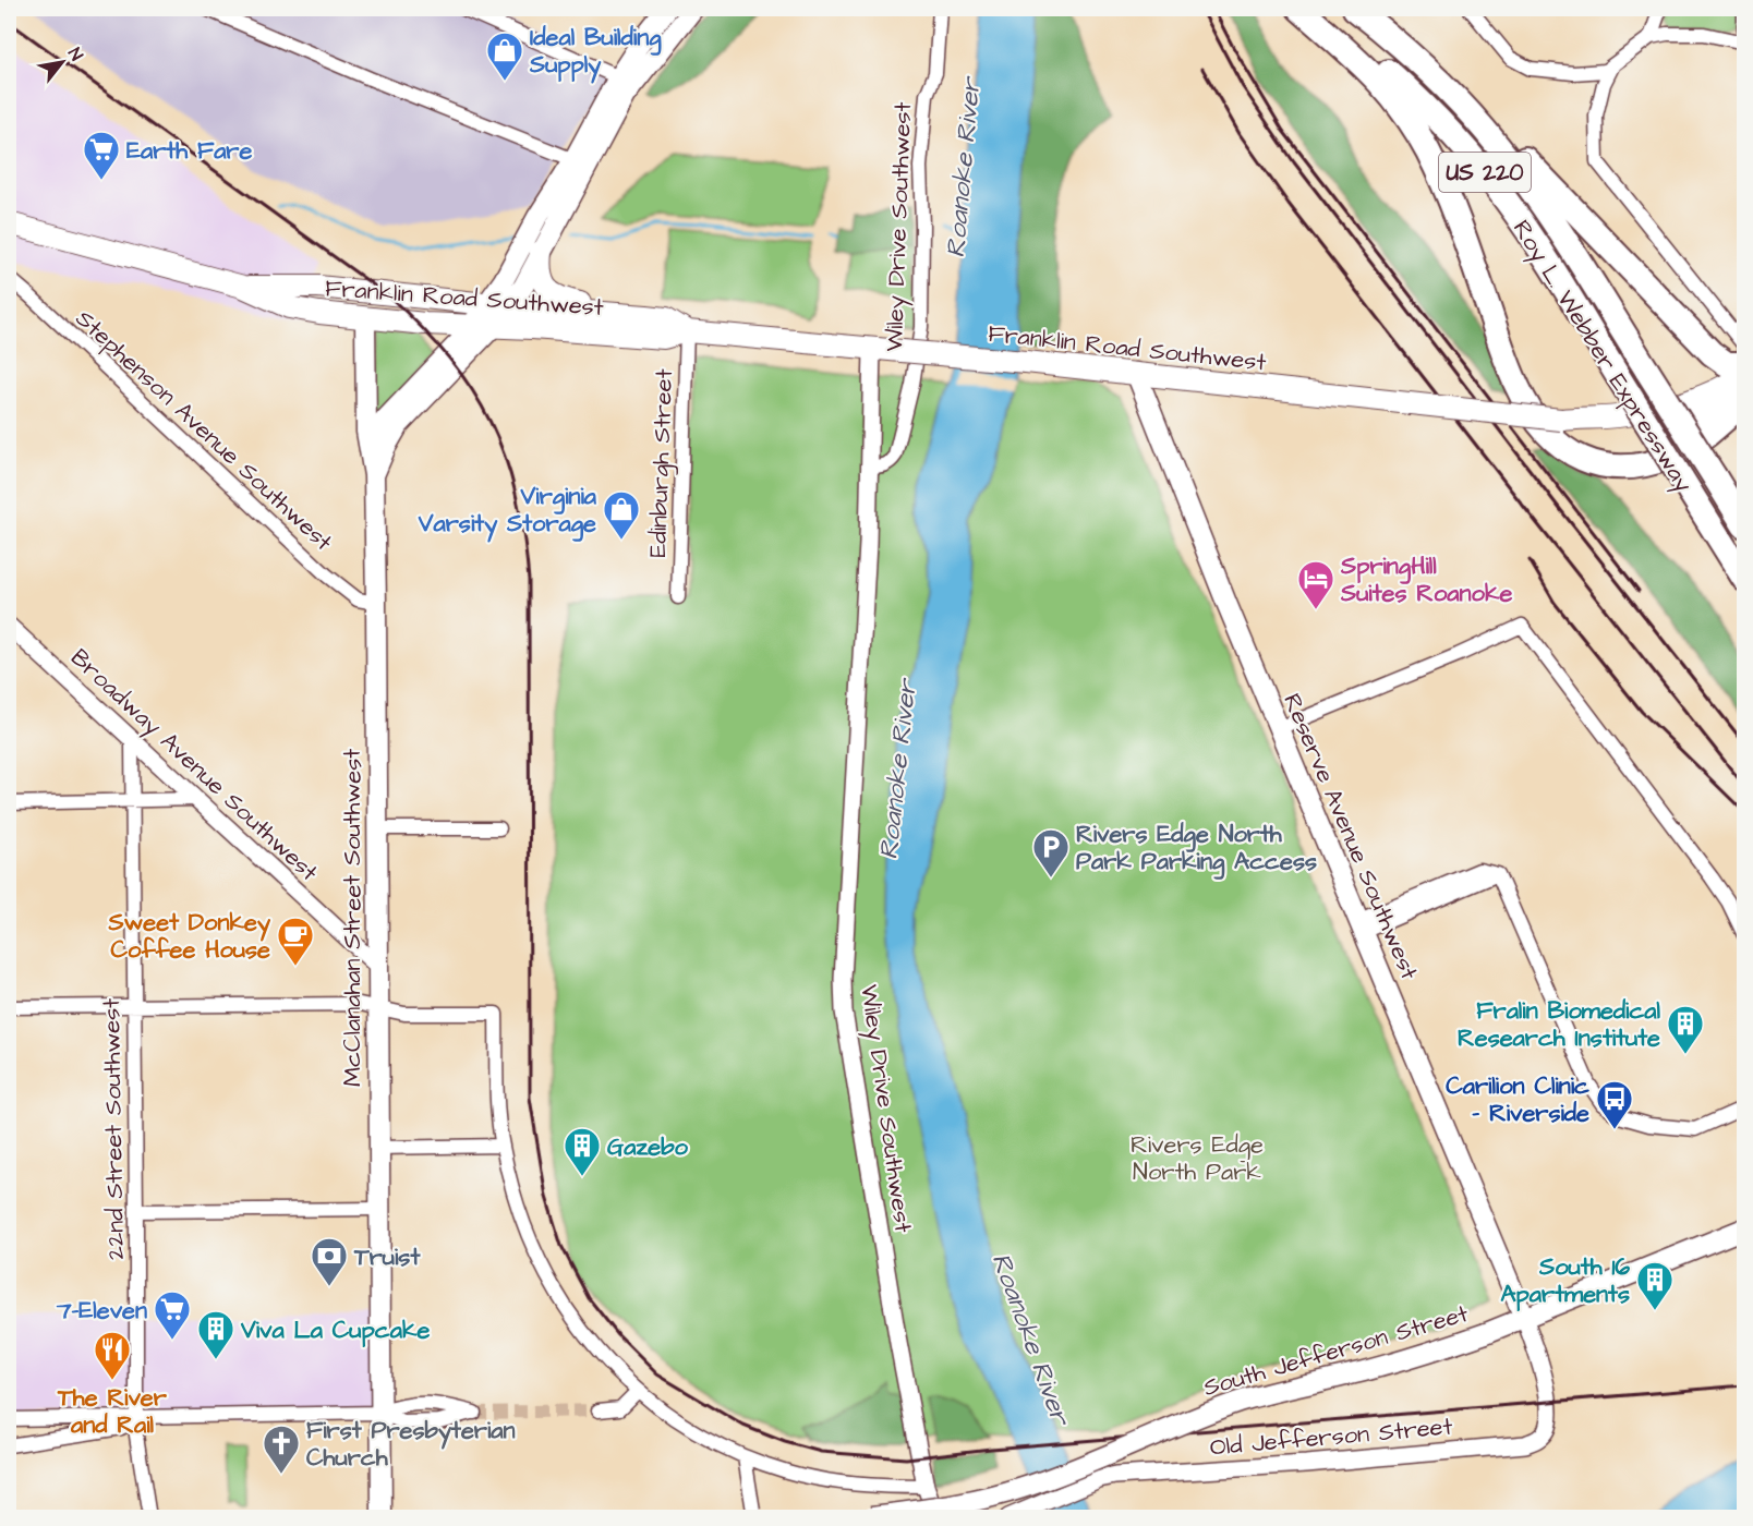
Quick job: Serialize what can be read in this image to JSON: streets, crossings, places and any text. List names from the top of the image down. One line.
{"streets":{"highway":["US 220","Roy L. Webber Expressway"],"main road":["Franklin Road Southwest","Reserve Avenue Southwest","McClanahan Street Southwest","South Jefferson Street"],"street":["Wiley Drive Southwest","Stephenson Avenue Southwest","Edinburgh Street","Broadway Avenue Southwest","22nd Street Southwest","Old Jefferson Street"]},"crossings":[["Wiley Drive Southwest","Franklin Road Southwest"],["Franklin Road Southwest","Edinburgh Street"],["Franklin Road Southwest","Reserve Avenue Southwest"],["Franklin Road Southwest","McClanahan Street Southwest"],["Stephenson Avenue Southwest","McClanahan Street Southwest"],["Broadway Avenue Southwest","McClanahan Street Southwest"],["Broadway Avenue Southwest","22nd Street Southwest"],["Reserve Avenue Southwest","South Jefferson Street"],["Reserve Avenue Southwest","Old Jefferson Street"],["South Jefferson Street","Old Jefferson Street"]],"water":["Roanoke River"],"parks":["Rivers Edge North Park"],"places":{"shop":["Ideal Building Supply","Virginia Varsity Storage"],"supermarket":["Earth Fare","7-Eleven"],"hotel":["SpringHill Suites Roanoke"],"parking":["Rivers Edge North Park Parking Access"],"cafe":["Sweet Donkey Coffee House"],"building":["Fralin Biomedical Research Institute","Gazebo","South 16 Apartments","Viva La Cupcake"],"bus stop":["Carilion Clinic - Riverside"],"bank":["Truist"],"restaurant":["The River and Rail"],"church":["First Presbyterian Church"]},"north":"top right"}
